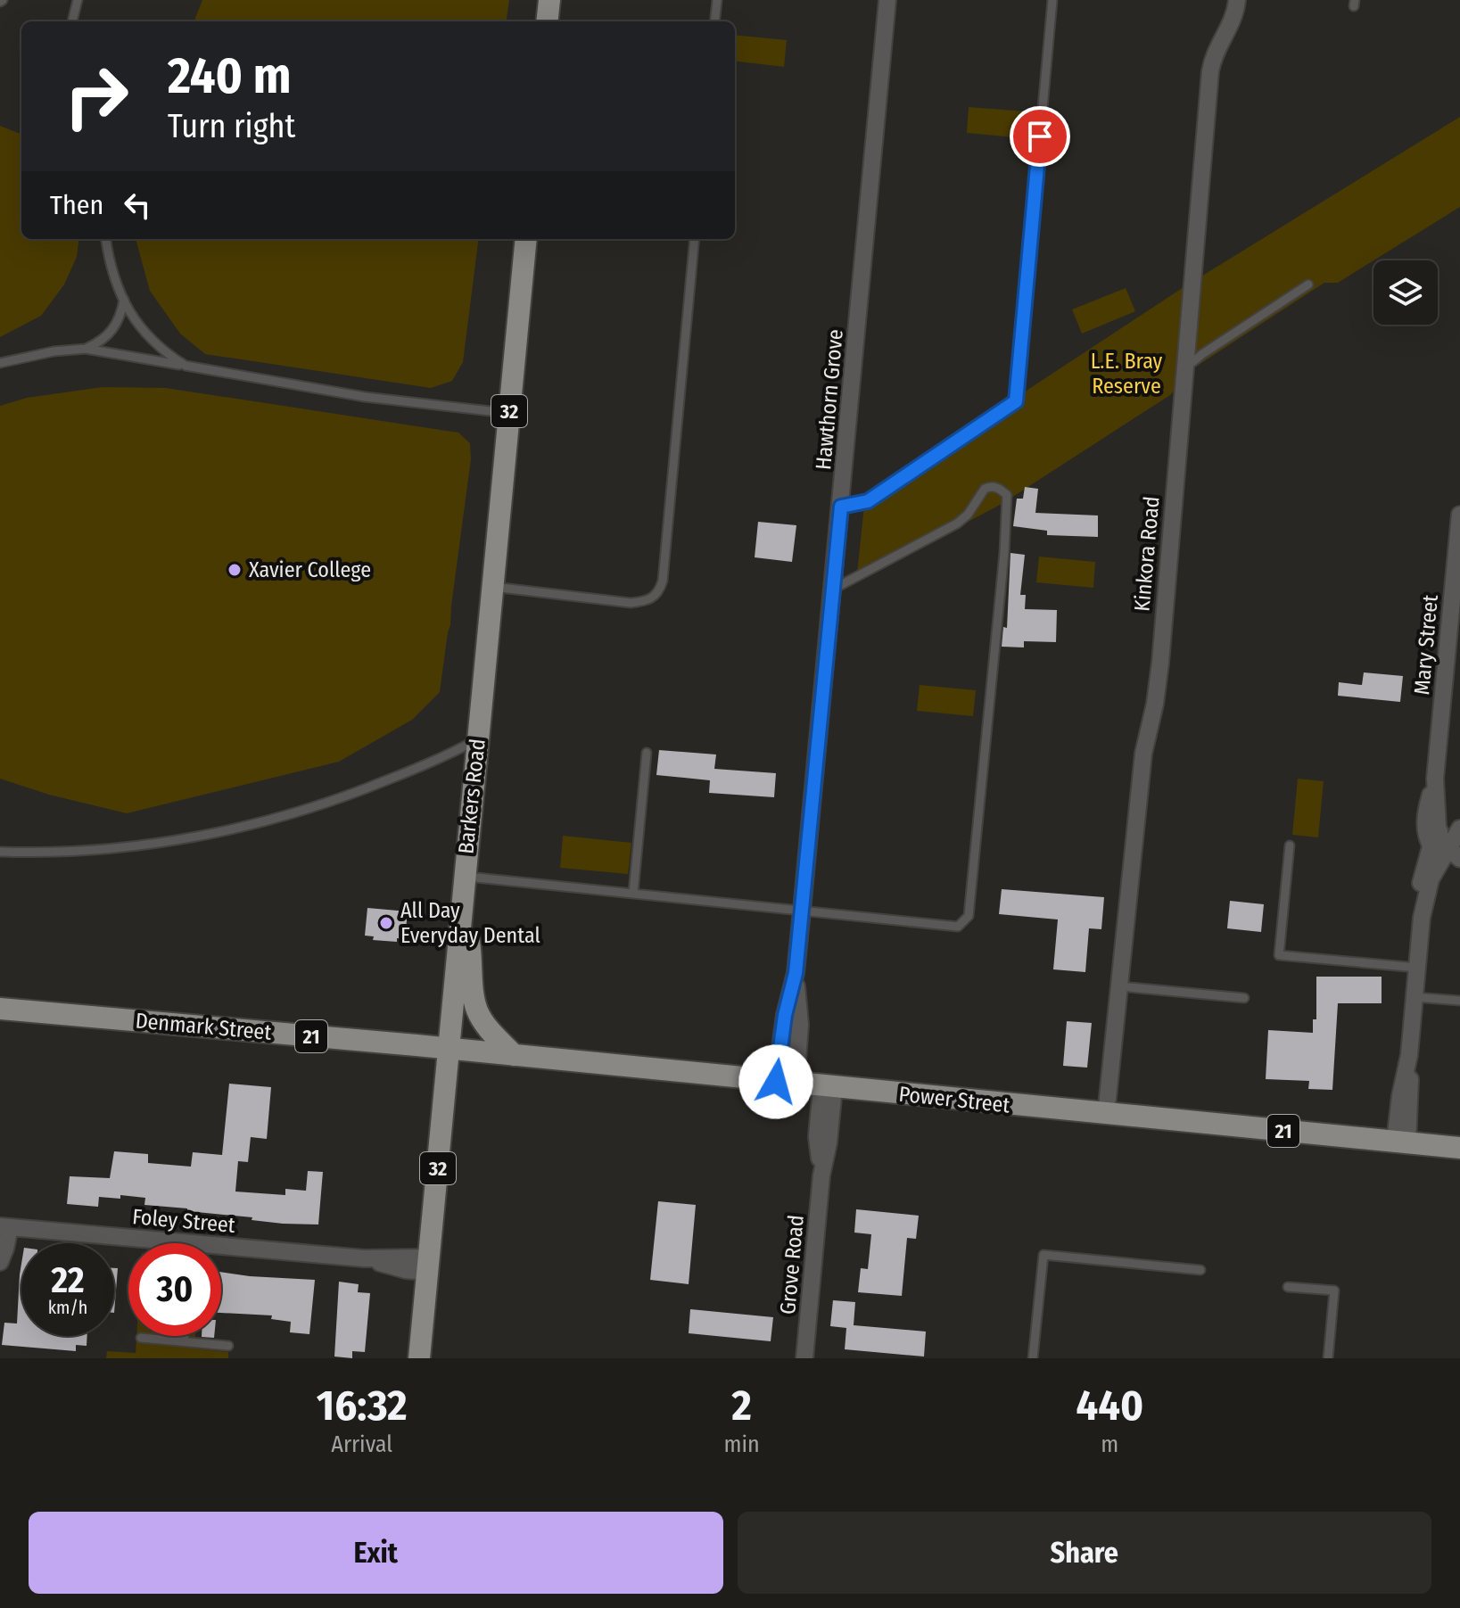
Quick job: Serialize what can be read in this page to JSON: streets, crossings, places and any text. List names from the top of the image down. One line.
{"streets":{"main road":["32","Barkers Road","Denmark Street","21","Power Street"],"street":["Hawthorn Grove","Kinkora Road","Mary Street","Foley Street","Grove Road"]},"crossings":[["Hawthorn Grove","Power Street"],["Kinkora Road","Power Street"],["Mary Street","Power Street"],["Barkers Road","Denmark Street"],["Barkers Road","Power Street"],["Barkers Road","Foley Street"],["Denmark Street","Power Street"],["Power Street","Grove Road"]],"parks":["L.E. Bray Reserve"],"places":["Xavier College","All Day Everyday Dental"],"page":{"turn":["240 m","Turn right"],"then":"Then","speed":"22 km/h","limit":"30","eta":["16:32","Arrival","2","min","440","m"],"buttons":["Exit","Share"]}}
